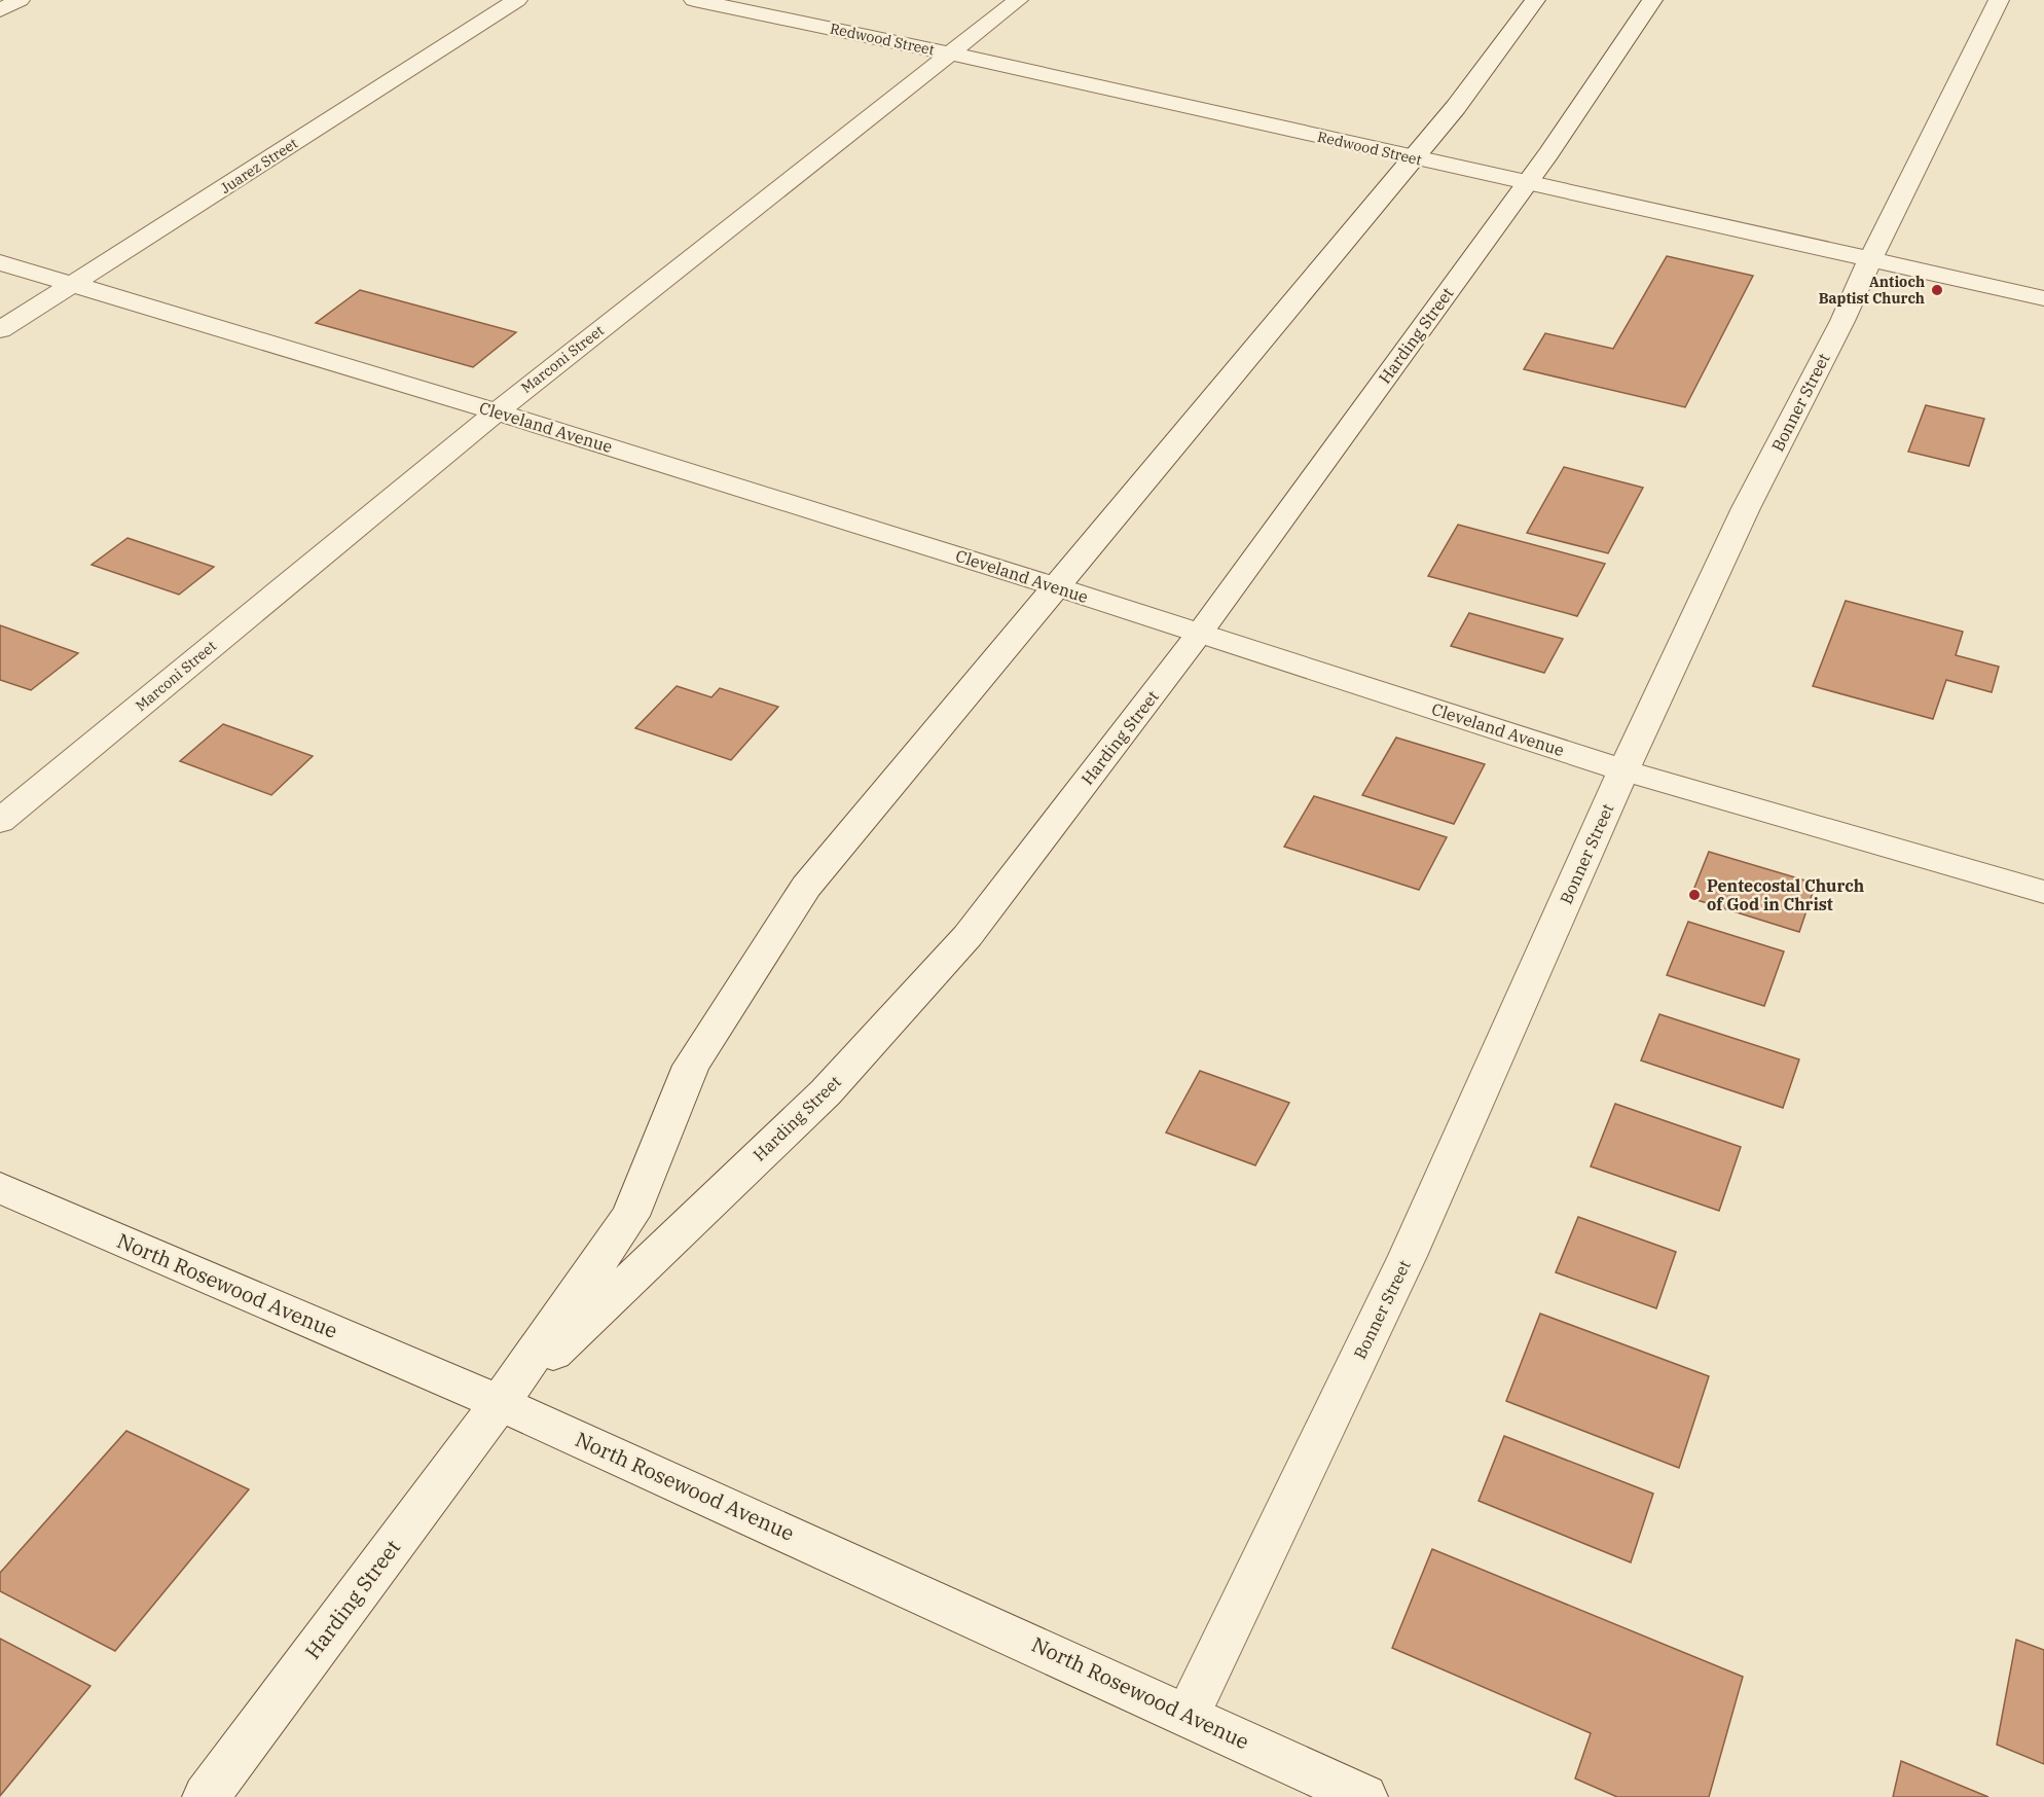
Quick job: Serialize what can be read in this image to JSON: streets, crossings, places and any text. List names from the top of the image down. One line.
{"streets":{"street":["Redwood Street","Juarez Street","Harding Street","Marconi Street","Bonner Street","Cleveland Avenue","North Rosewood Avenue"]},"crossings":[["Redwood Street","Harding Street"],["Redwood Street","Marconi Street"],["Redwood Street","Bonner Street"],["Juarez Street","Cleveland Avenue"],["Harding Street","Cleveland Avenue"],["Harding Street","North Rosewood Avenue"],["Marconi Street","Cleveland Avenue"],["Bonner Street","Cleveland Avenue"],["Bonner Street","North Rosewood Avenue"]],"places":["Antioch Baptist Church","Pentecostal Church of God in Christ"]}
